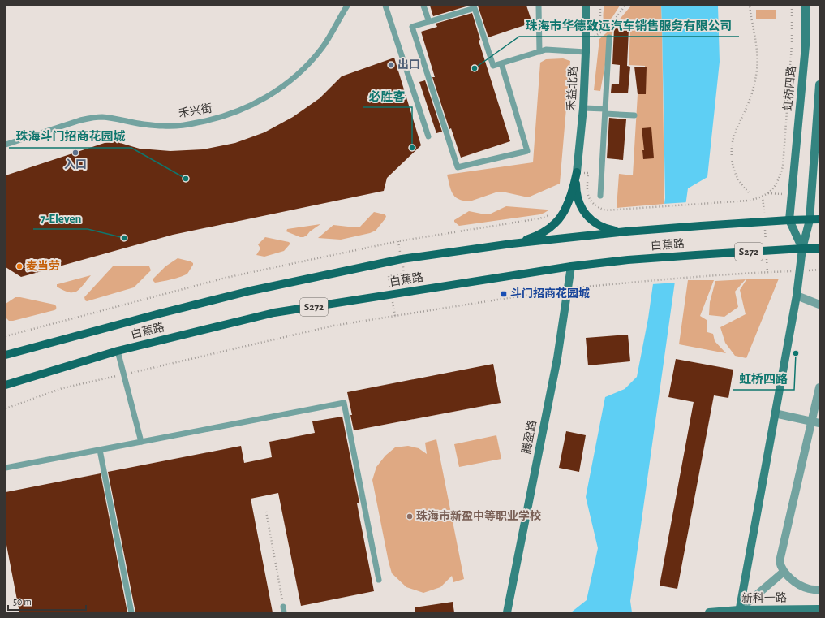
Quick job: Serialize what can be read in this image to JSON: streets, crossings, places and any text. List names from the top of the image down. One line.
{"streets":{"main road":["白蕉路","S272"],"street":["禾益北路","虹桥四路","腾盈路","新科一路"],"lane":["禾兴街"]},"crossings":[["虹桥四路","白蕉路"],["白蕉路","腾盈路"]],"places":{"other":["出口","珠海市华德致远汽车销售服务有限公司","必胜客","入口","珠海斗门招商花园城","7-Eleven","麦当劳","虹桥四路","珠海市新盈中等职业学校"],"transit":["斗门招商花园城"]},"scale_bar":"50 m"}
